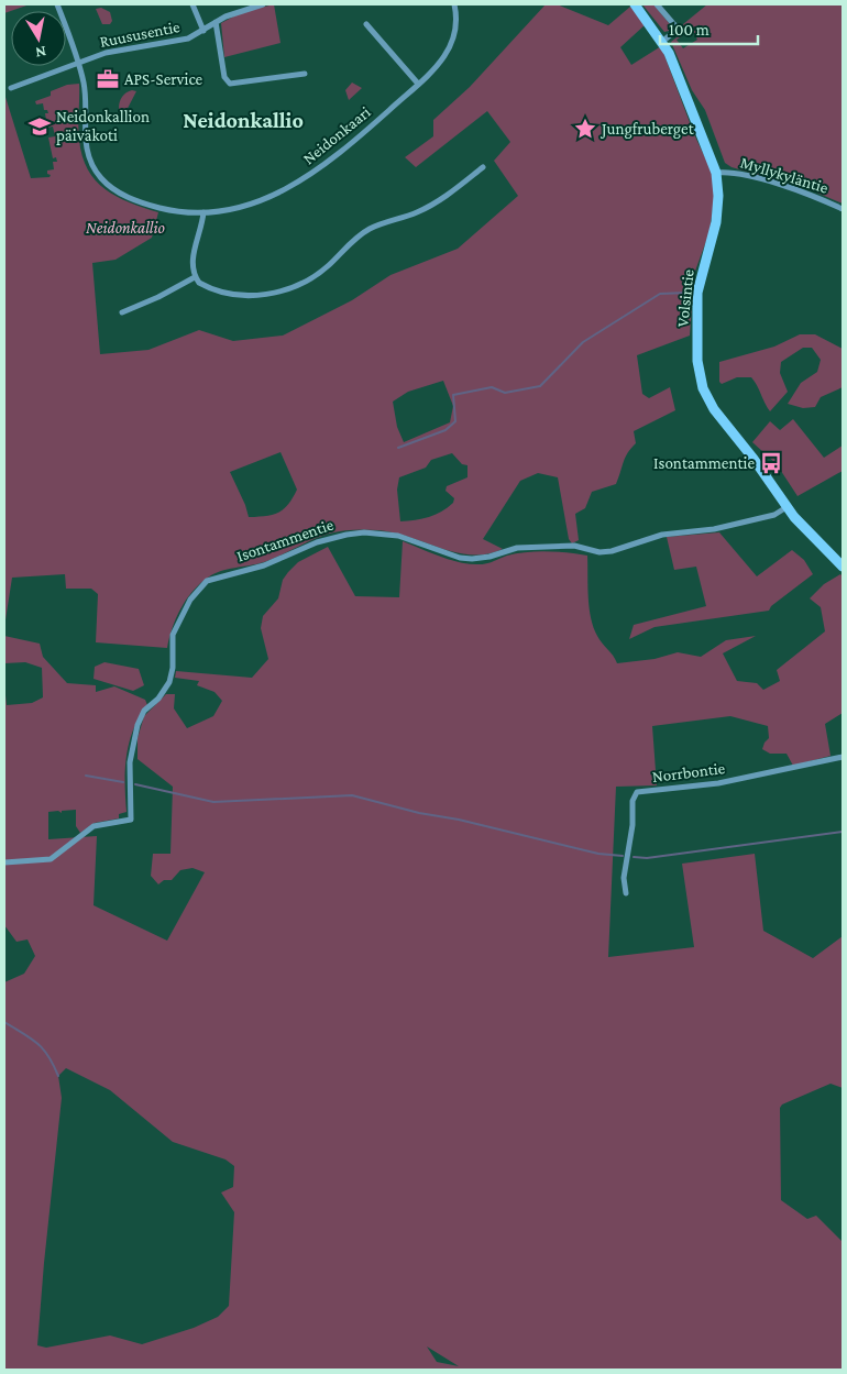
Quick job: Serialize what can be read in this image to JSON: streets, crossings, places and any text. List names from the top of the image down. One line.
{"streets":{"street":["Ruususentie","Neidonkaari","Myllykyläntie","Volsintie","Isontammentie","Norrbontie"]},"crossings":[["Ruususentie","Neidonkaari"],["Myllykyläntie","Volsintie"],["Volsintie","Isontammentie"]],"districts":["Neidonkallio"],"parks":["Neidonkallio"],"places":{"office":["APS-Service"],"school or university":["Neidonkallion päiväkoti"],"place":["Jungfruberget"],"bus stop":["Isontammentie"]},"scale_bar":"100 m","north":"bottom"}
